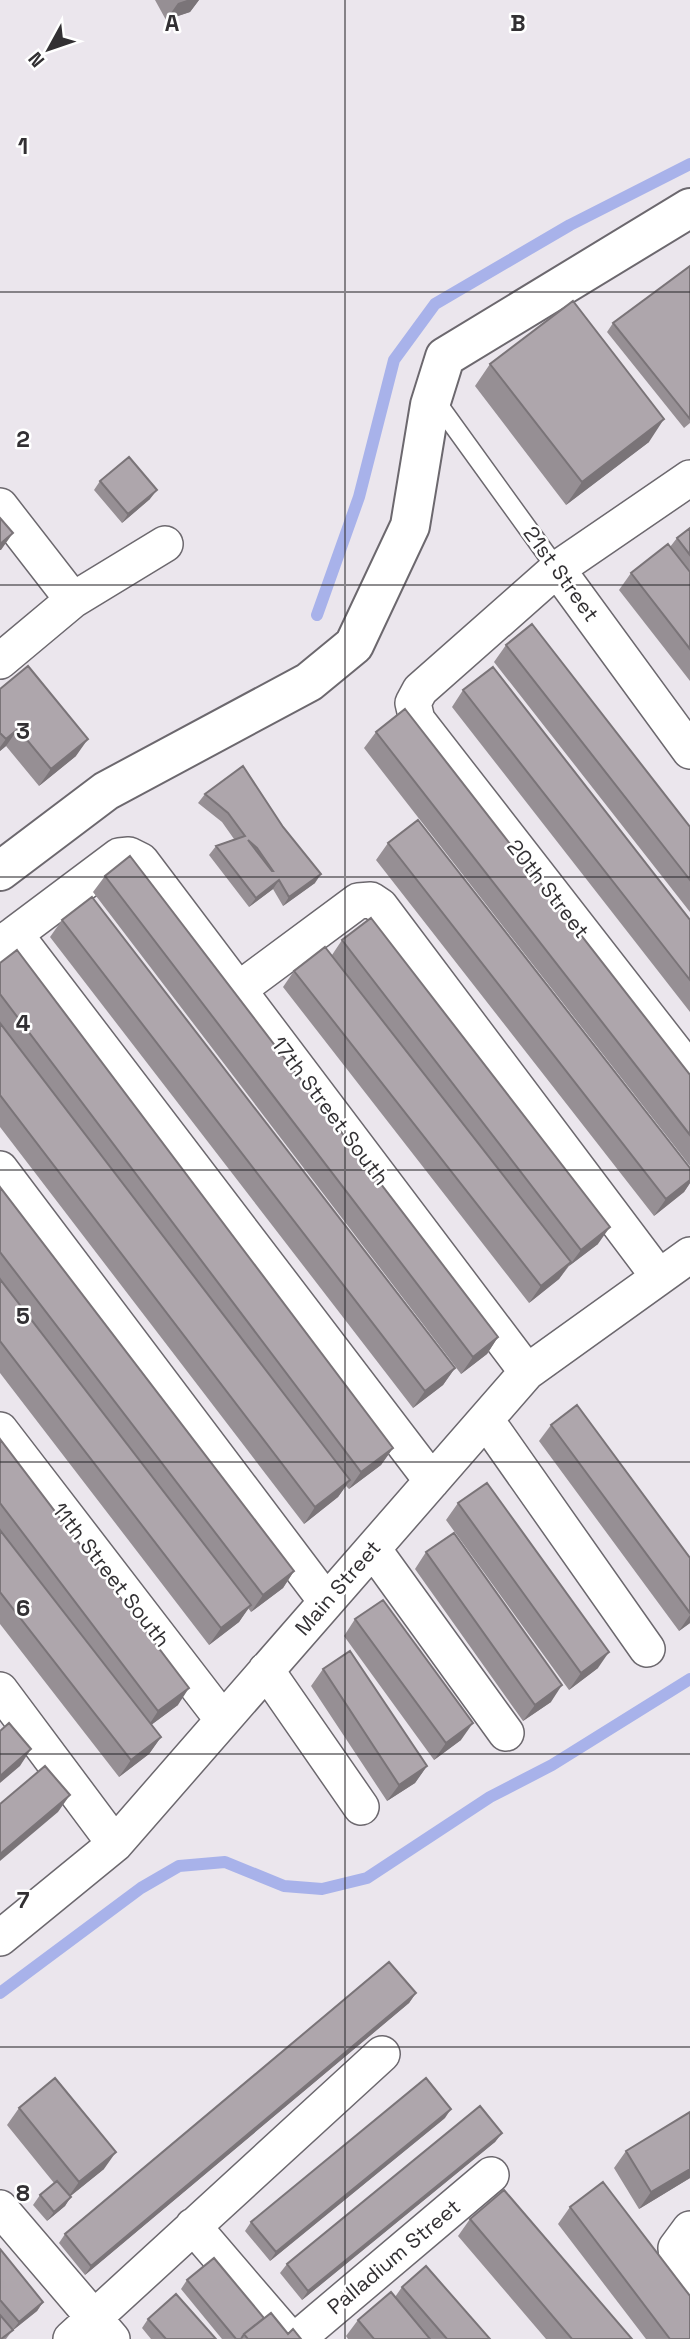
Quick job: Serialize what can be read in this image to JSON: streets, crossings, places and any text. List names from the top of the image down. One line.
{"streets":{"street":["21st Street","20th Street","17th Street South","11th Street South","Main Street","Palladium Street"]},"crossings":[["21st Street","20th Street"],["17th Street South","Main Street"],["11th Street South","Main Street"]],"north":"bottom left","grid":{"columns":["A","B"],"rows":["1","2","3","4","5","6","7","8"]}}
